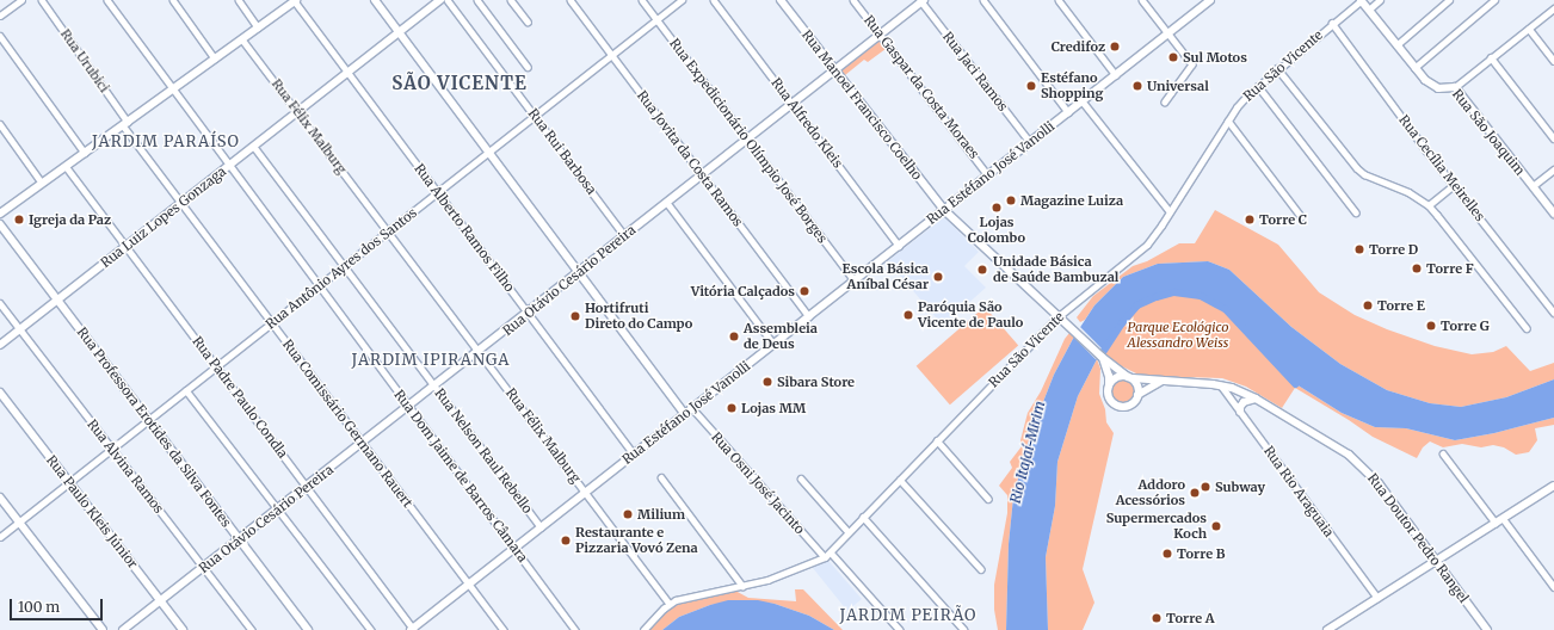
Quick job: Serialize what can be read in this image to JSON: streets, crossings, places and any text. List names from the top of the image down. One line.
{"streets":{"main road":["Rua Manoel Francisco Coelho","Rua São Joaquim","Rua Estéfano José Vanolli","Rua Luiz Lopes Gonzaga","Rua Otávio Cesário Pereira","Rua Professora Erotides da Silva Fontes","Rua Paulo Kleis Júnior","Rua Doutor Pedro Rangel"],"street":["Rua Urubici","Rua São Vicente","Rua Jaci Ramos","Rua Gaspar da Costa Moraes","Rua Alfredo Kleis","Rua Félix Malburg","Rua Expedicionário Olímpio José Borges","Rua Rui Barbosa","Rua Jovita da Costa Ramos","Rua Cecília Meirelles","Rua Alberto Ramos Filho","Rua Antônio Ayres dos Santos","Rua Padre Paulo Condla","Rua Comissário Germano Rauert","Rua Nelson Raul Rebello","Rua Alvina Ramos","Rua Dom Jaime de Barros Câmara","Rua Osni José Jacinto","Rua Rio Araguaia"]},"crossings":[["Rua Urubici","Rua Comissário Germano Rauert"],["Rua São Vicente","Rua Manoel Francisco Coelho"],["Rua São Vicente","Rua Félix Malburg"],["Rua São Vicente","Rua São Joaquim"],["Rua São Vicente","Rua Cecília Meirelles"],["Rua São Vicente","Rua Osni José Jacinto"],["Rua Jaci Ramos","Rua Estéfano José Vanolli"],["Rua Jaci Ramos","Rua Otávio Cesário Pereira"],["Rua Gaspar da Costa Moraes","Rua Estéfano José Vanolli"],["Rua Gaspar da Costa Moraes","Rua Otávio Cesário Pereira"],["Rua Manoel Francisco Coelho","Rua Estéfano José Vanolli"],["Rua Manoel Francisco Coelho","Rua Otávio Cesário Pereira"],["Rua Manoel Francisco Coelho","Rua Doutor Pedro Rangel"],["Rua Alfredo Kleis","Rua Estéfano José Vanolli"],["Rua Alfredo Kleis","Rua Otávio Cesário Pereira"],["Rua Félix Malburg","Rua Estéfano José Vanolli"],["Rua Félix Malburg","Rua Luiz Lopes Gonzaga"],["Rua Félix Malburg","Rua Antônio Ayres dos Santos"],["Rua Félix Malburg","Rua Otávio Cesário Pereira"],["Rua Expedicionário Olímpio José Borges","Rua Estéfano José Vanolli"],["Rua Expedicionário Olímpio José Borges","Rua Antônio Ayres dos Santos"],["Rua Expedicionário Olímpio José Borges","Rua Otávio Cesário Pereira"],["Rua Rui Barbosa","Rua Antônio Ayres dos Santos"],["Rua Rui Barbosa","Rua Otávio Cesário Pereira"],["Rua Jovita da Costa Ramos","Rua Estéfano José Vanolli"],["Rua Jovita da Costa Ramos","Rua Antônio Ayres dos Santos"],["Rua Jovita da Costa Ramos","Rua Otávio Cesário Pereira"],["Rua Estéfano José Vanolli","Rua Alberto Ramos Filho"],["Rua Estéfano José Vanolli","Rua Padre Paulo Condla"],["Rua Estéfano José Vanolli","Rua Comissário Germano Rauert"],["Rua Estéfano José Vanolli","Rua Nelson Raul Rebello"],["Rua Estéfano José Vanolli","Rua Dom Jaime de Barros Câmara"],["Rua Estéfano José Vanolli","Rua Osni José Jacinto"],["Rua Luiz Lopes Gonzaga","Rua Alberto Ramos Filho"],["Rua Luiz Lopes Gonzaga","Rua Padre Paulo Condla"],["Rua Luiz Lopes Gonzaga","Rua Comissário Germano Rauert"],["Rua Luiz Lopes Gonzaga","Rua Professora Erotides da Silva Fontes"],["Rua Luiz Lopes Gonzaga","Rua Nelson Raul Rebello"],["Rua Luiz Lopes Gonzaga","Rua Alvina Ramos"],["Rua Luiz Lopes Gonzaga","Rua Dom Jaime de Barros Câmara"],["Rua Alberto Ramos Filho","Rua Antônio Ayres dos Santos"],["Rua Alberto Ramos Filho","Rua Otávio Cesário Pereira"],["Rua Antônio Ayres dos Santos","Rua Padre Paulo Condla"],["Rua Antônio Ayres dos Santos","Rua Comissário Germano Rauert"],["Rua Antônio Ayres dos Santos","Rua Professora Erotides da Silva Fontes"],["Rua Antônio Ayres dos Santos","Rua Nelson Raul Rebello"],["Rua Antônio Ayres dos Santos","Rua Alvina Ramos"],["Rua Antônio Ayres dos Santos","Rua Dom Jaime de Barros Câmara"],["Rua Antônio Ayres dos Santos","Rua Paulo Kleis Júnior"],["Rua Otávio Cesário Pereira","Rua Padre Paulo Condla"],["Rua Otávio Cesário Pereira","Rua Comissário Germano Rauert"],["Rua Otávio Cesário Pereira","Rua Professora Erotides da Silva Fontes"],["Rua Otávio Cesário Pereira","Rua Nelson Raul Rebello"],["Rua Otávio Cesário Pereira","Rua Alvina Ramos"],["Rua Otávio Cesário Pereira","Rua Dom Jaime de Barros Câmara"],["Rua Otávio Cesário Pereira","Rua Paulo Kleis Júnior"],["Rua Rio Araguaia","Rua Doutor Pedro Rangel"]],"districts":["SÃO VICENTE","JARDIM PARAÍSO","JARDIM IPIRANGA","JARDIM PEIRÃO"],"water":["Rio Itajaí-Mirim"],"parks":["Parque Ecológico Alessandro Weiss"],"places":["Credifoz","Sul Motos","Estéfano Shopping","Universal","Magazine Luiza","Lojas Colombo","Igreja da Paz","Torre C","Torre D","Torre F","Unidade Básica de Saúde Bambuzal","Escola Básica Aníbal César","Vitória Calçados","Torre E","Paróquia São Vicente de Paulo","Hortifruti Direto do Campo","Torre G","Assembleia de Deus","Sibara Store","Lojas MM","Subway","Addoro Acessórios","Milium","Supermercados Koch","Restaurante e Pizzaria Vovó Zena","Torre B","Torre A"],"scale_bar":"100 m"}
